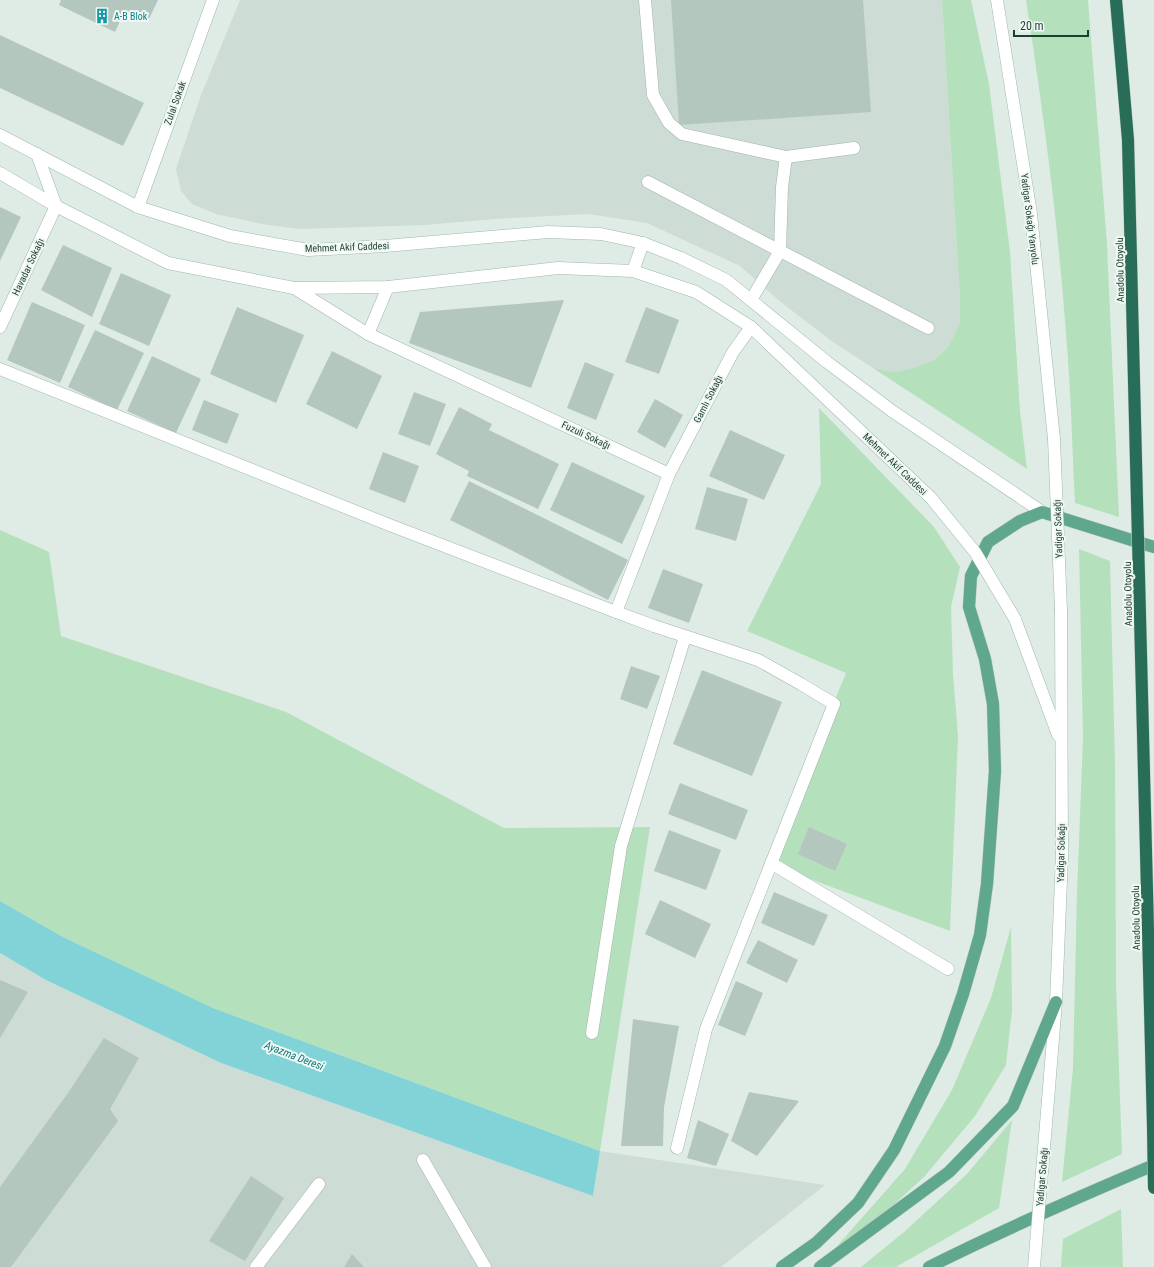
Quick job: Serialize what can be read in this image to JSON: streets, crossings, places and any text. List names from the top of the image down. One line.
{"streets":{"highway":["Anadolu Otoyolu"],"main road":["Zulal Sokak","Yadigar Sokağı Yanyolu","Mehmet Akif Caddesi","Havadar Sokağı","Gamlı Sokağı","Fuzuli Sokağı","Yadigar Sokağı"]},"crossings":[["Zulal Sokak","Mehmet Akif Caddesi"],["Yadigar Sokağı Yanyolu","Yadigar Sokağı"],["Mehmet Akif Caddesi","Havadar Sokağı"],["Mehmet Akif Caddesi","Gamlı Sokağı"],["Mehmet Akif Caddesi","Fuzuli Sokağı"],["Mehmet Akif Caddesi","Yadigar Sokağı"],["Gamlı Sokağı","Fuzuli Sokağı"]],"water":["Ayazma Deresi"],"places":{"building":["A-B Blok"]},"scale_bar":"20 m"}
